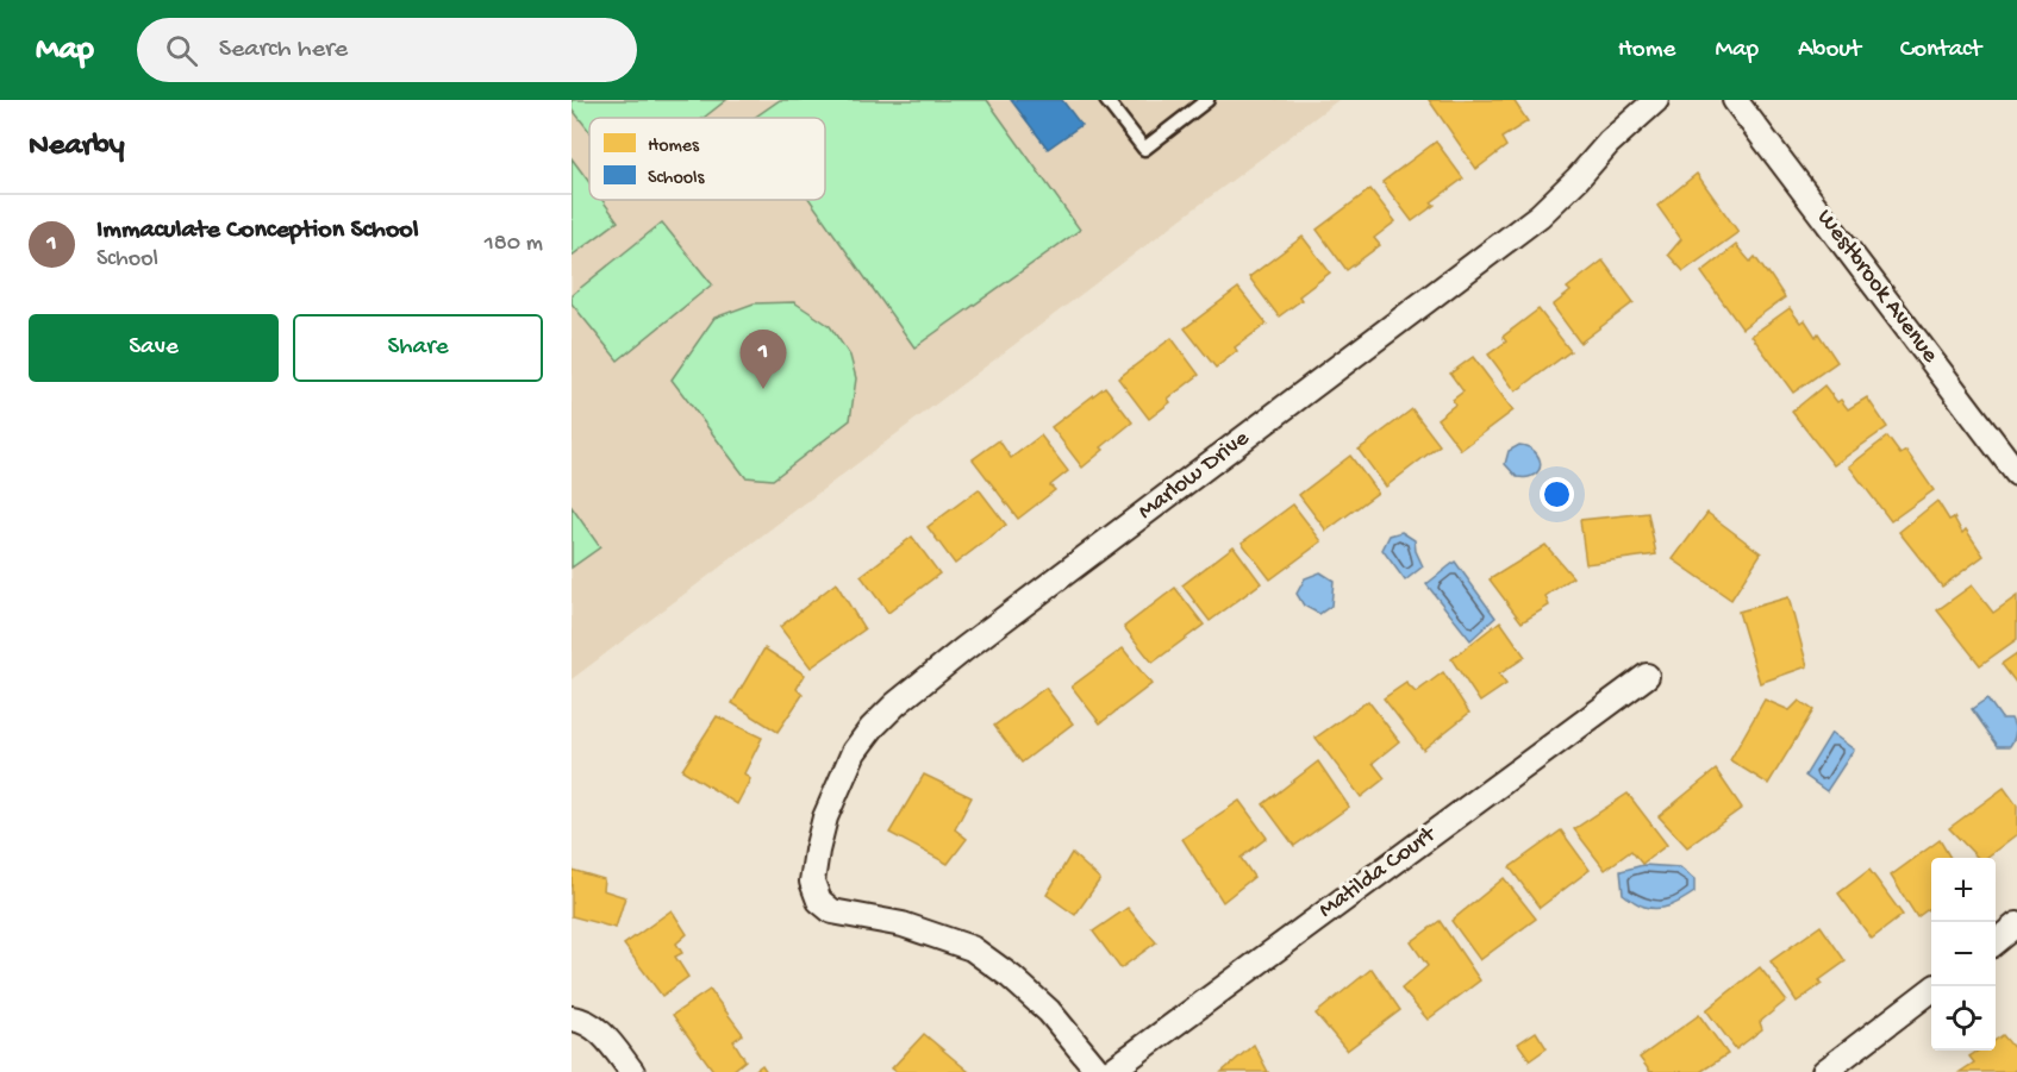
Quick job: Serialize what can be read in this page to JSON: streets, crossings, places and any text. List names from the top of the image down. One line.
{"streets":{"street":["Westbrook Avenue","Marlow Drive","Matilda Court"]},"legend":["Homes","Schools"],"page":{"header":"Map","search":"Search here","nav":["Home","Map","About","Contact"],"heading":"Nearby","list":[{"mark":"1","name":"Immaculate Conception School","note":"School","value":"180 m"}],"buttons":["Save","Share"],"pins":"1","map_buttons":["+","−"]}}
